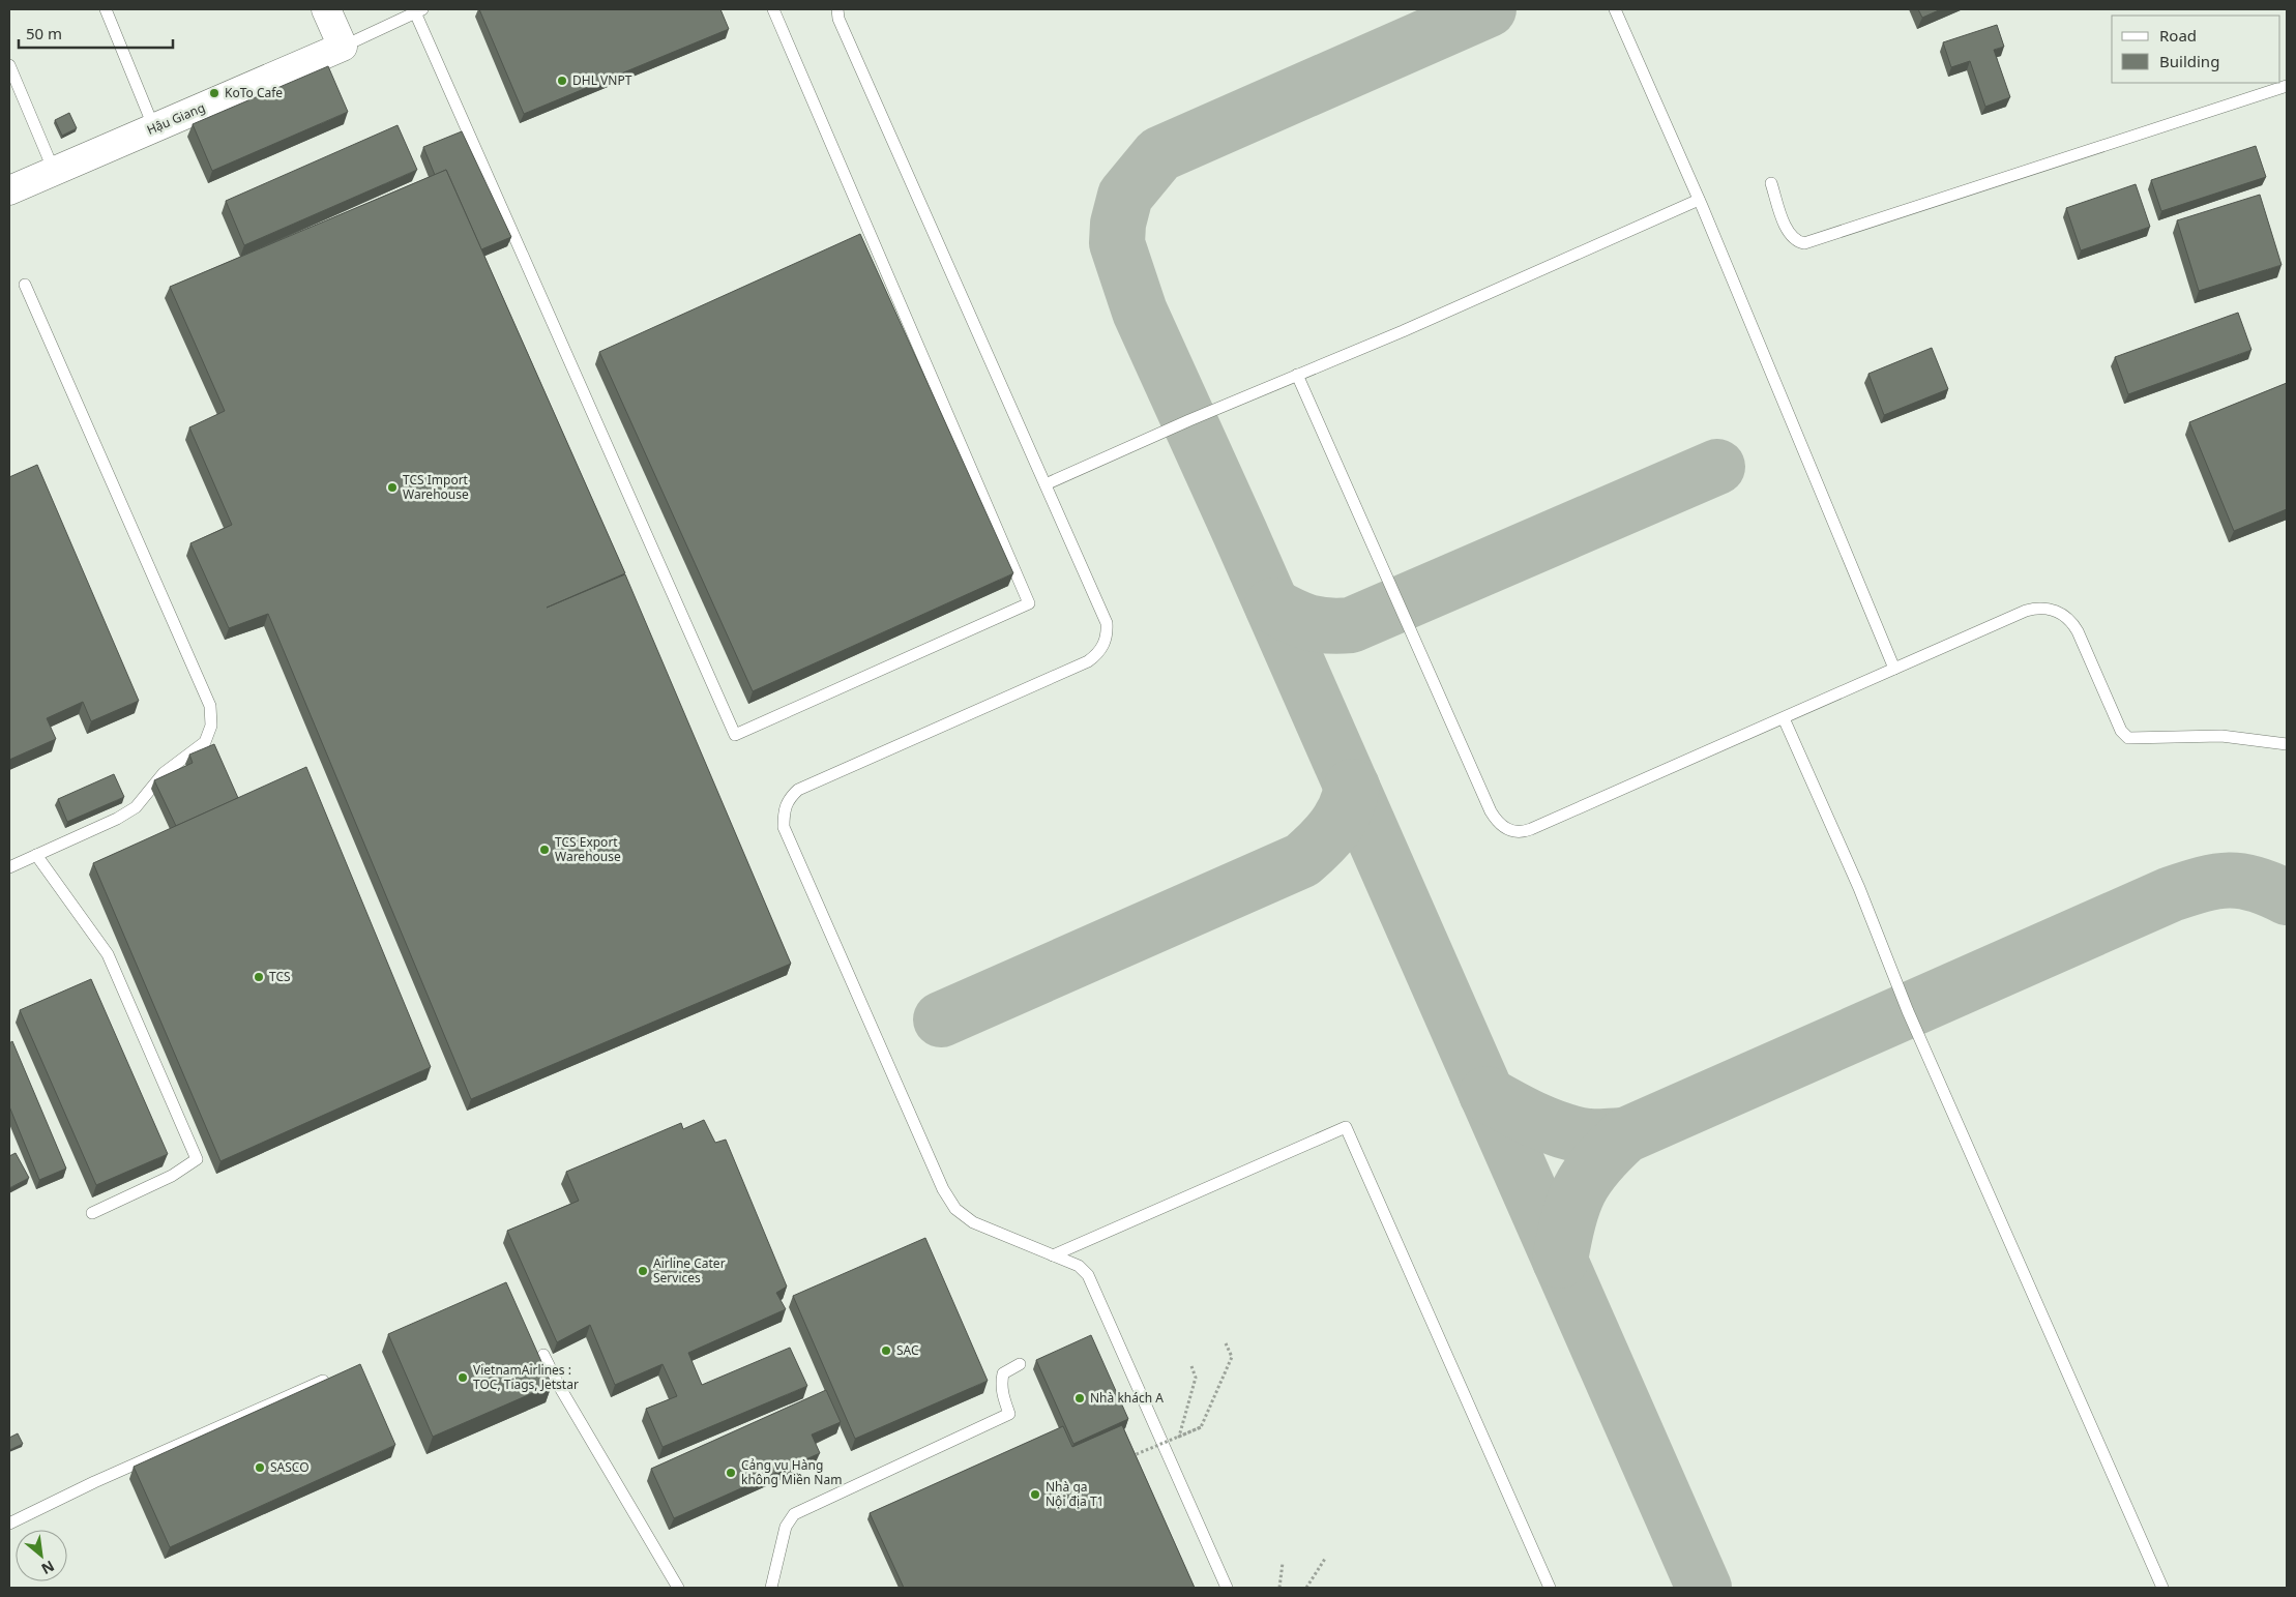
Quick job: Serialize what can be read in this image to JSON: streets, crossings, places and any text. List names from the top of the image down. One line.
{"streets":{"street":["Hậu Giang"]},"places":["DHL VNPT","KoTo Cafe","TCS Import Warehouse","TCS Export Warehouse","TCS","Airline Cater Services","SAC","VietnamAirlines : TOC, Tiags, Jetstar","Nhà khách A","SASCO","Cảng vụ Hàng không Miền Nam","Nhà ga Nội địa T1"],"legend":["Road","Building"],"scale_bar":"50 m","north":"bottom right"}
